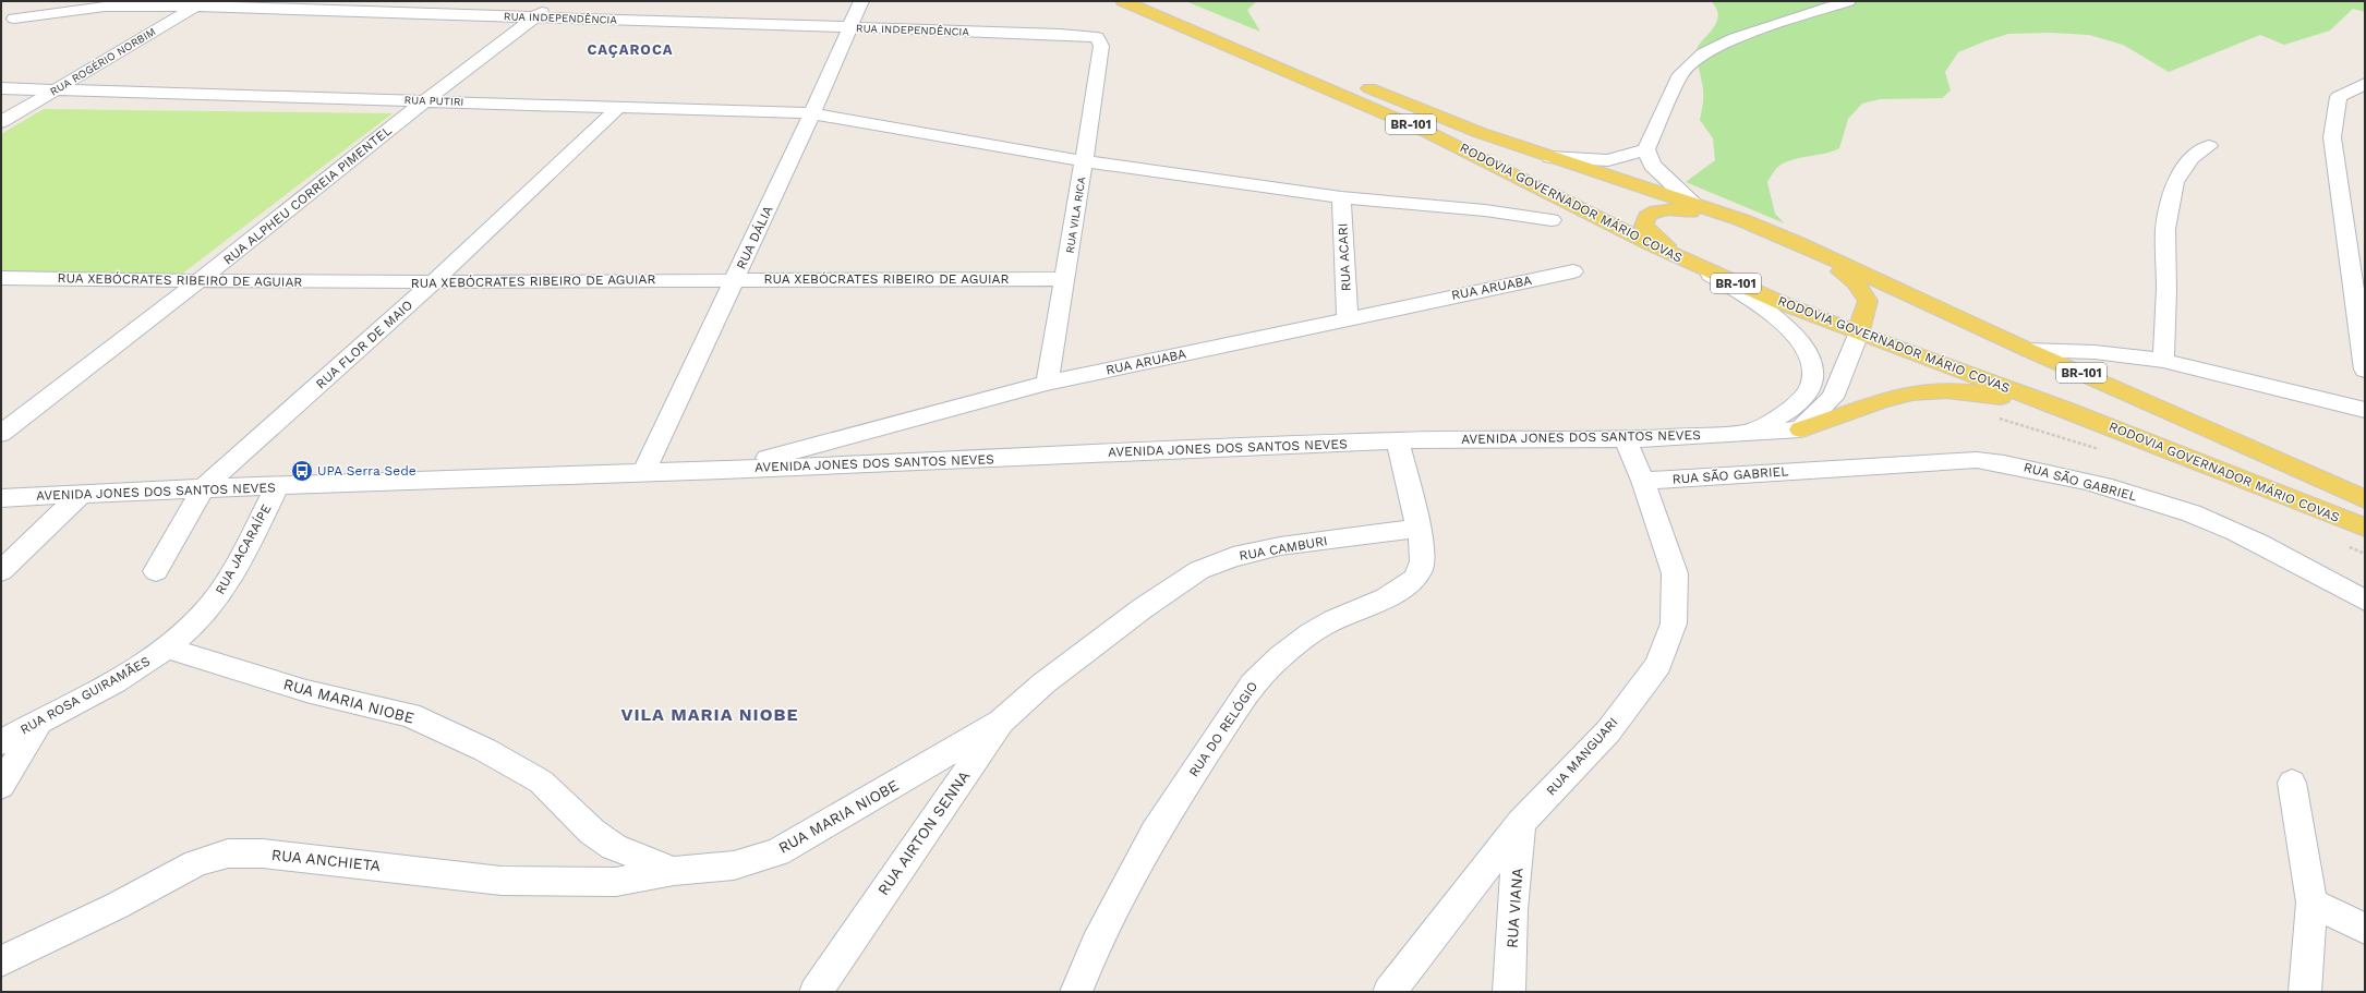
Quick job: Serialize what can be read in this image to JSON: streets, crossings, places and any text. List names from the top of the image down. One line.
{"streets":{"main road":["BR-101","RODOVIA GOVERNADOR MÁRIO COVAS"],"street":["RUA INDEPENDÊNCIA","RUA ROGÉRIO NORBIM","RUA PUTIRI","RUA ALPHEU CORREIA PIMENTEL","RUA VILA RICA","RUA DÁLIA","RUA ACARI","RUA XEBÓCRATES RIBEIRO DE AGUIAR","RUA ARUABA","RUA FLOR DE MAIO","AVENIDA JONES DOS SANTOS NEVES","RUA SÃO GABRIEL","RUA CAMBURI","RUA JACARAÍPE","RUA ROSA GUIRAMÃES","RUA MARIA NIOBE","RUA DO RELÓGIO","RUA MANGUARI","RUA AIRTON SENNA","RUA ANCHIETA","RUA VIANA"]},"crossings":[["RUA INDEPENDÊNCIA","RUA ROGÉRIO NORBIM"],["RUA INDEPENDÊNCIA","RUA ALPHEU CORREIA PIMENTEL"],["RUA INDEPENDÊNCIA","RUA VILA RICA"],["RUA INDEPENDÊNCIA","RUA DÁLIA"],["RUA ROGÉRIO NORBIM","RUA PUTIRI"],["RUA PUTIRI","RUA ALPHEU CORREIA PIMENTEL"],["RUA PUTIRI","RUA VILA RICA"],["RUA PUTIRI","RUA DÁLIA"],["RUA PUTIRI","RUA ACARI"],["RUA PUTIRI","RUA FLOR DE MAIO"],["RUA ALPHEU CORREIA PIMENTEL","RUA XEBÓCRATES RIBEIRO DE AGUIAR"],["RODOVIA GOVERNADOR MÁRIO COVAS","AVENIDA JONES DOS SANTOS NEVES"],["RUA VILA RICA","RUA XEBÓCRATES RIBEIRO DE AGUIAR"],["RUA VILA RICA","RUA ARUABA"],["RUA DÁLIA","RUA XEBÓCRATES RIBEIRO DE AGUIAR"],["RUA DÁLIA","AVENIDA JONES DOS SANTOS NEVES"],["RUA ACARI","RUA ARUABA"],["RUA XEBÓCRATES RIBEIRO DE AGUIAR","RUA FLOR DE MAIO"],["RUA ARUABA","AVENIDA JONES DOS SANTOS NEVES"],["RUA FLOR DE MAIO","AVENIDA JONES DOS SANTOS NEVES"],["AVENIDA JONES DOS SANTOS NEVES","RUA JACARAÍPE"],["AVENIDA JONES DOS SANTOS NEVES","RUA MANGUARI"],["RUA SÃO GABRIEL","RUA MANGUARI"],["RUA CAMBURI","RUA DO RELÓGIO"],["RUA CAMBURI","RUA AIRTON SENNA"],["RUA JACARAÍPE","RUA ROSA GUIRAMÃES"],["RUA JACARAÍPE","RUA MARIA NIOBE"],["RUA ROSA GUIRAMÃES","RUA MARIA NIOBE"],["RUA MARIA NIOBE","RUA AIRTON SENNA"],["RUA MARIA NIOBE","RUA ANCHIETA"],["RUA MANGUARI","RUA VIANA"]],"districts":["CAÇAROCA","VILA MARIA NIOBE"],"places":{"bus stop":["UPA Serra Sede"]}}
